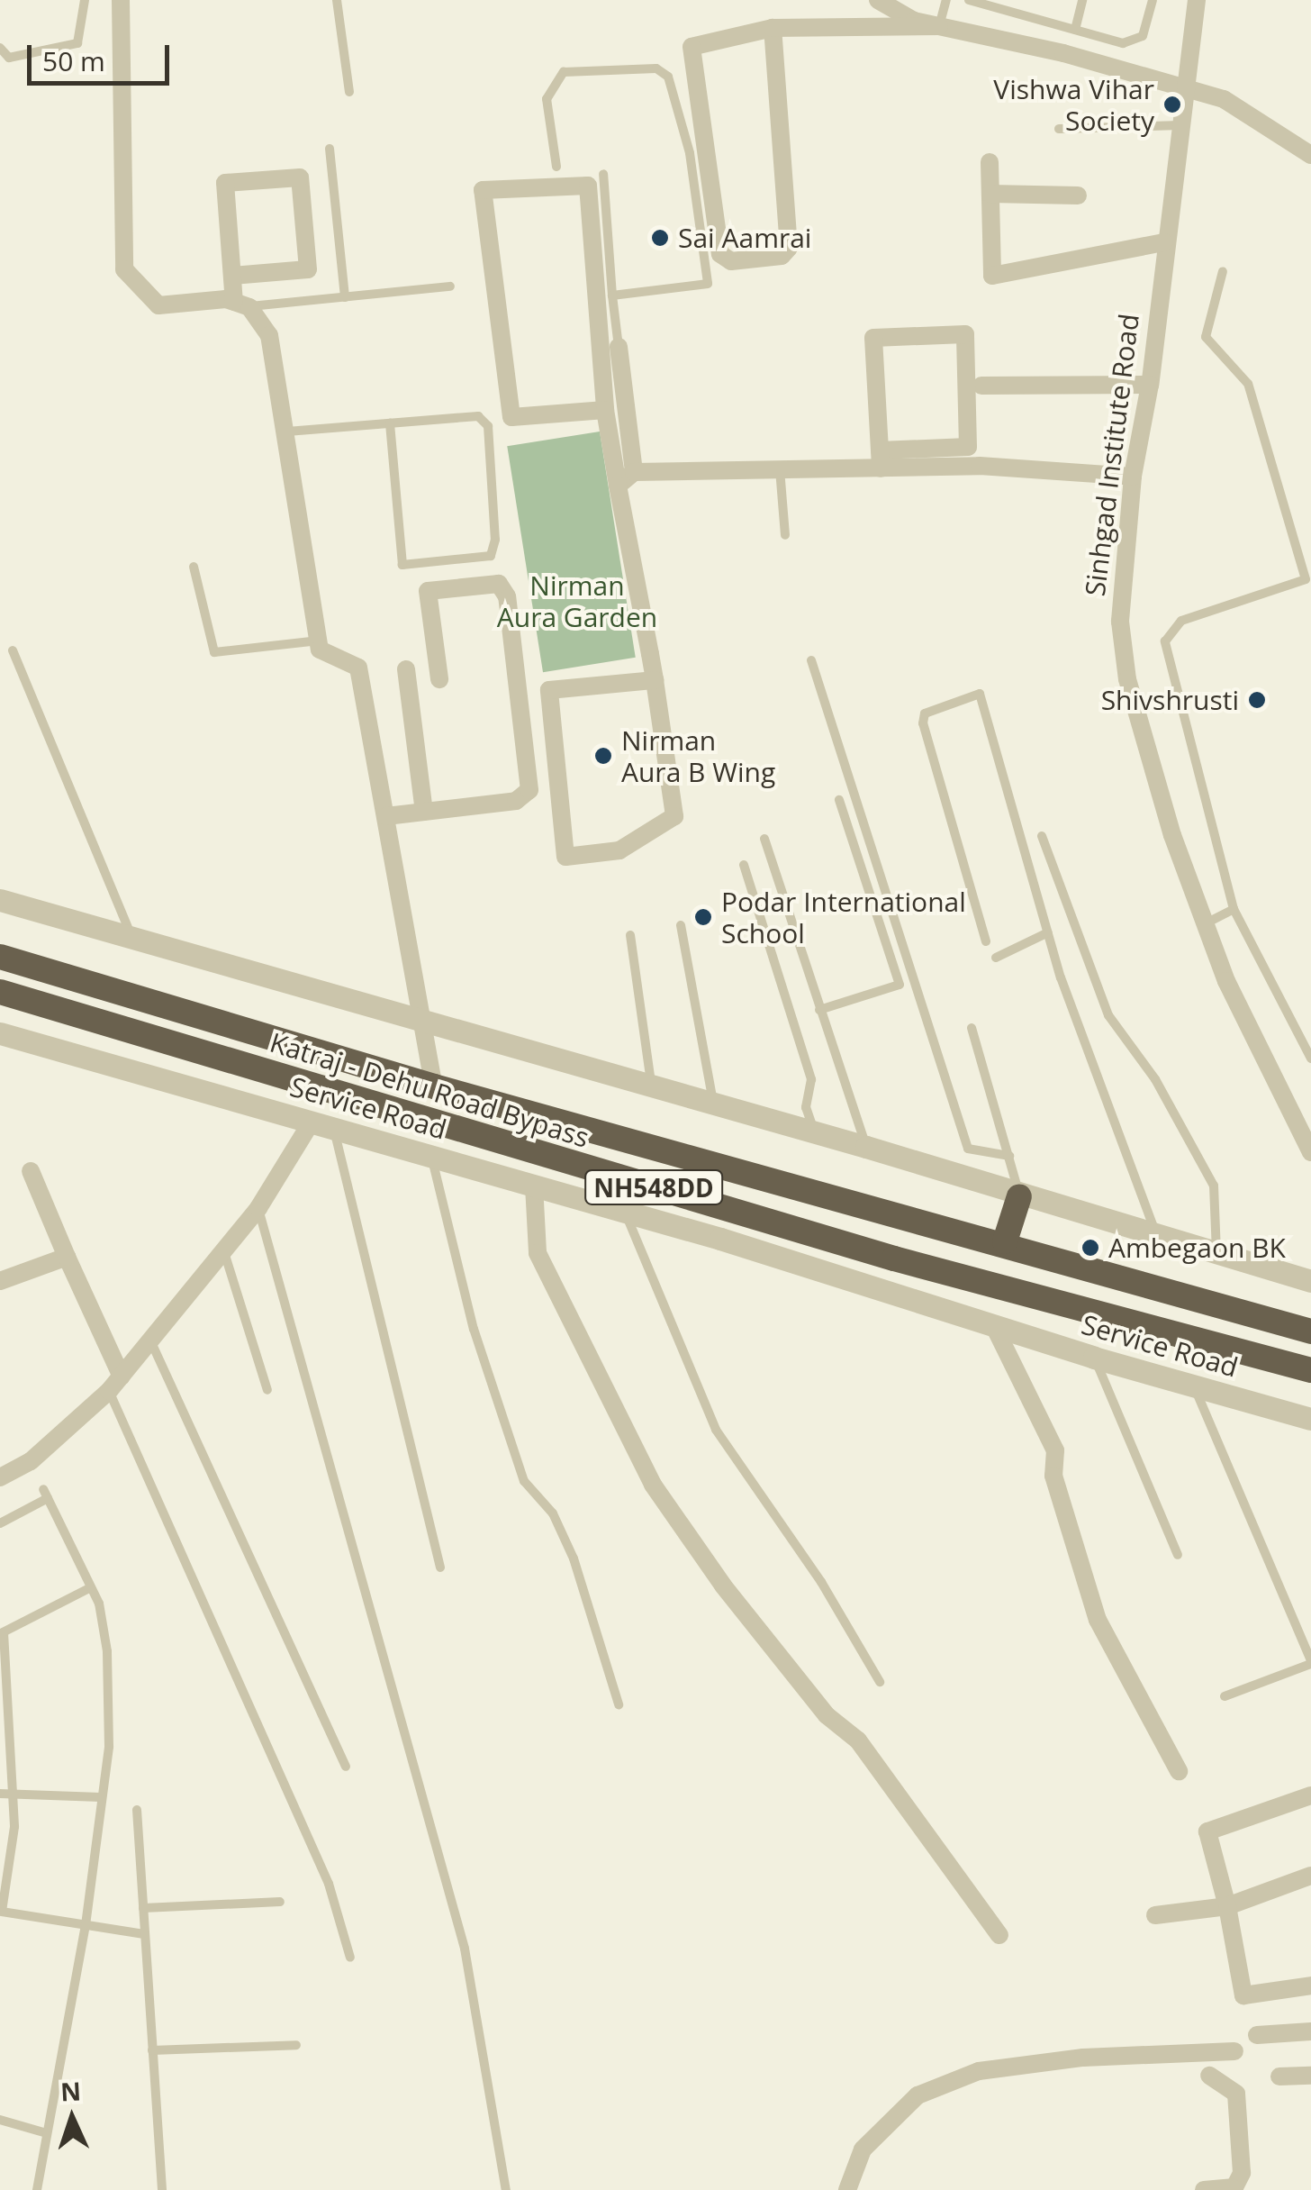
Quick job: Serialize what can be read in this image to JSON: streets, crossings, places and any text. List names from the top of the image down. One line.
{"streets":{"highway":["Katraj - Dehu Road Bypass","NH548DD"],"street":["Sinhgad Institute Road","Service Road"]},"parks":["Nirman Aura Garden"],"places":["Vishwa Vihar Society","Sai Aamrai","Shivshrusti","Nirman Aura B Wing","Podar International School","Ambegaon BK"],"scale_bar":"50 m","north":"top"}
